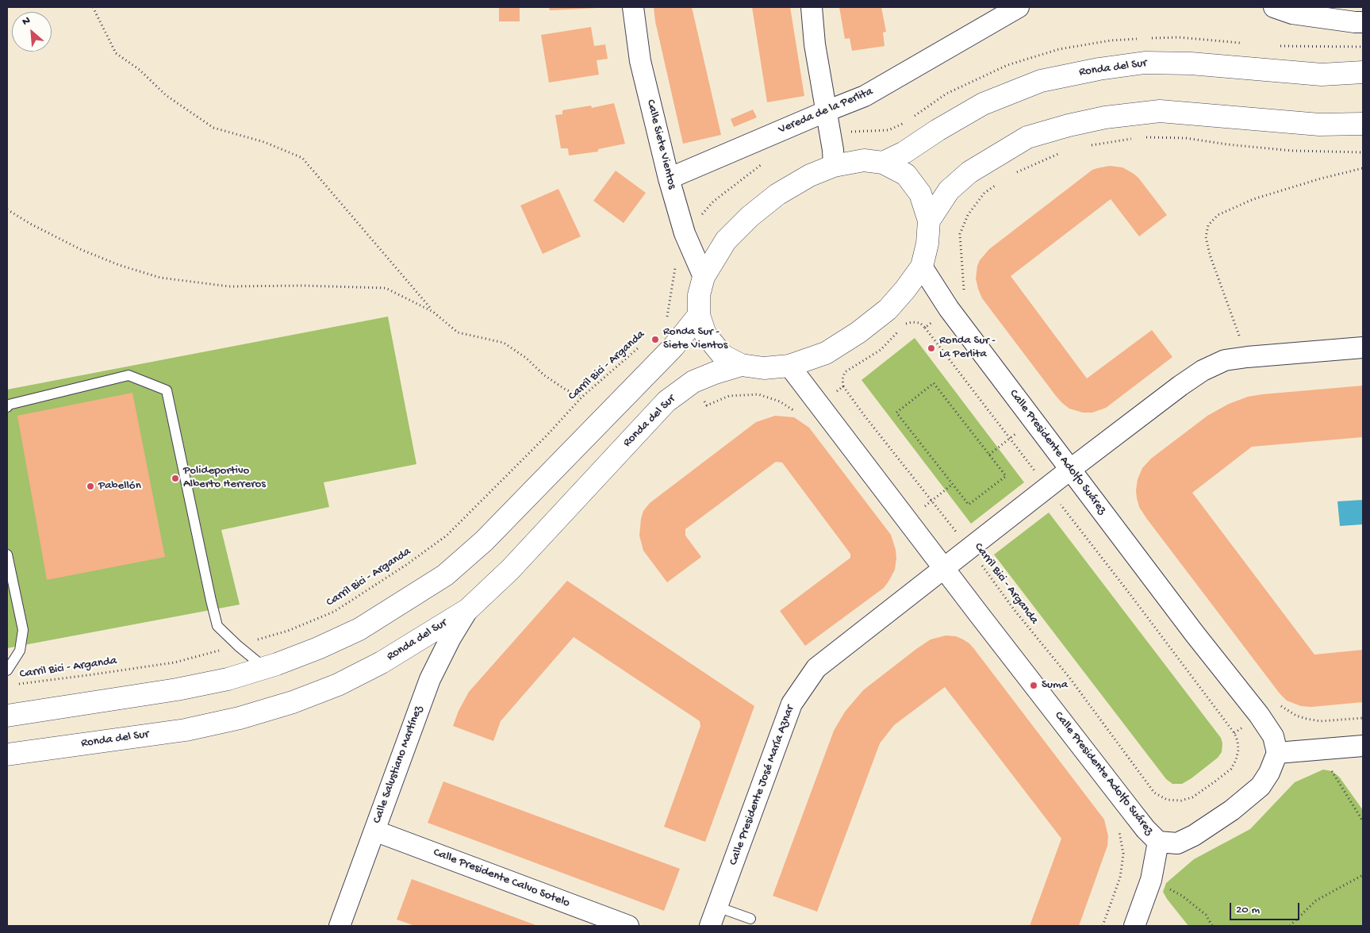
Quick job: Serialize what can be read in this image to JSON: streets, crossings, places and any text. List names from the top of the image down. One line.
{"streets":{"main road":["Ronda del Sur"],"street":["Vereda de la Perlita","Calle Siete Vientos","Calle Presidente Adolfo Suárez","Calle Salustiano Martínez","Calle Presidente José María Aznar","Calle Presidente Calvo Sotelo"],"path":["Carril Bici - Arganda"]},"crossings":[["Ronda del Sur","Calle Siete Vientos"],["Ronda del Sur","Calle Presidente Adolfo Suárez"],["Ronda del Sur","Calle Salustiano Martínez"],["Vereda de la Perlita","Calle Siete Vientos"],["Carril Bici - Arganda","Calle Presidente José María Aznar"],["Calle Presidente Adolfo Suárez","Calle Presidente José María Aznar"],["Calle Salustiano Martínez","Calle Presidente Calvo Sotelo"]],"places":["Ronda Sur - Siete Vientos","Ronda Sur - La Perlita","Polideportivo Alberto Herreros","Pabellón","Suma"],"scale_bar":"20 m","north":"top left"}
